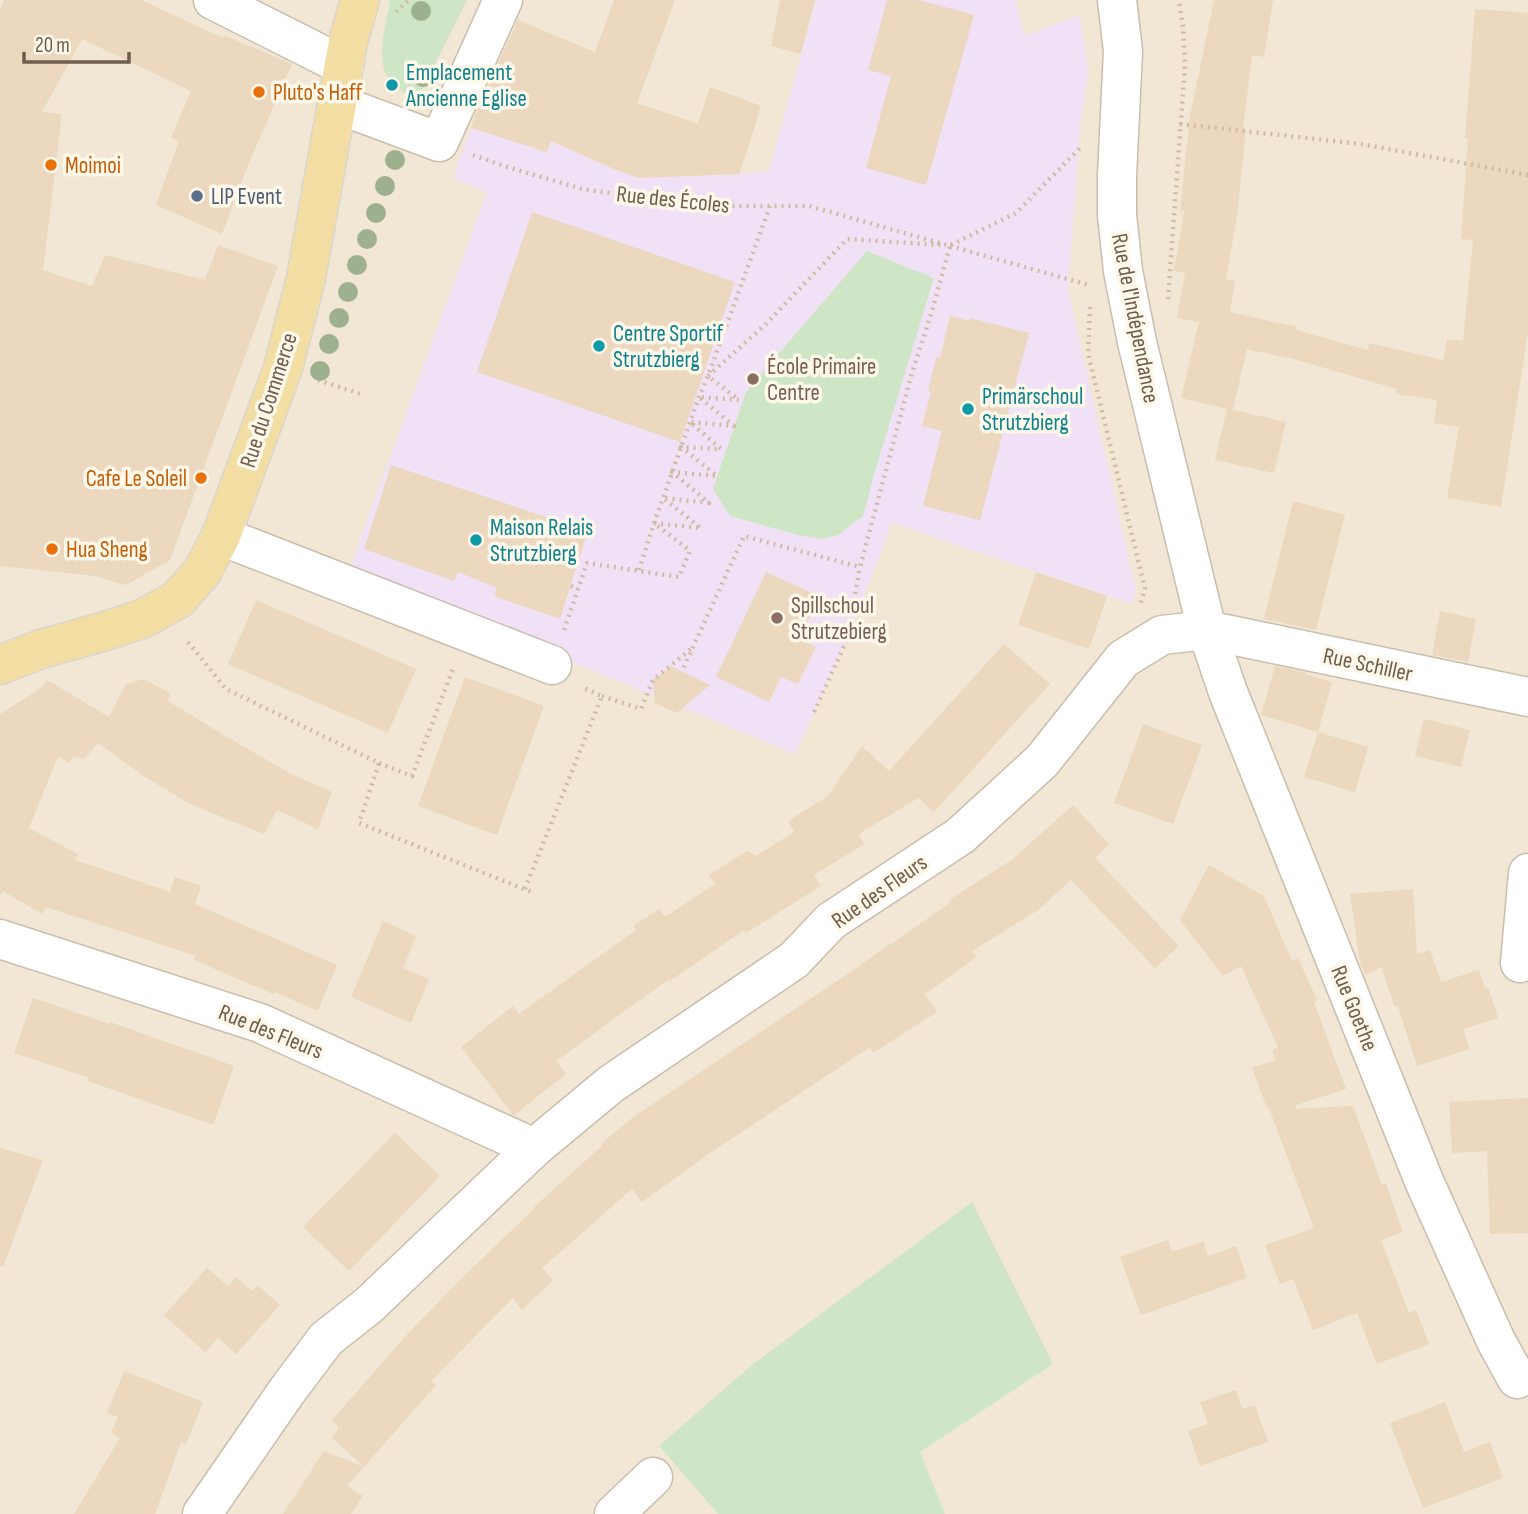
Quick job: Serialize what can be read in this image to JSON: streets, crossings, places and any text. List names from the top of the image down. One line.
{"streets":{"main road":["Rue du Commerce"],"street":["Rue de l'Indépendance","Rue Schiller","Rue des Fleurs","Rue Goethe"],"path":["Rue des Écoles"]},"crossings":[["Rue de l'Indépendance","Rue Schiller"],["Rue de l'Indépendance","Rue des Fleurs"],["Rue de l'Indépendance","Rue Goethe"],["Rue Schiller","Rue des Fleurs"],["Rue Schiller","Rue Goethe"],["Rue des Fleurs","Rue Goethe"]],"places":["Emplacement Ancienne Eglise","Pluto's Haff","Moimoi","LIP Event","Centre Sportif Strutzbierg","École Primaire Centre","Primärschoul Strutzbierg","Cafe Le Soleil","Maison Relais Strutzbierg","Hua Sheng","Spillschoul Strutzebierg"],"scale_bar":"20 m"}
